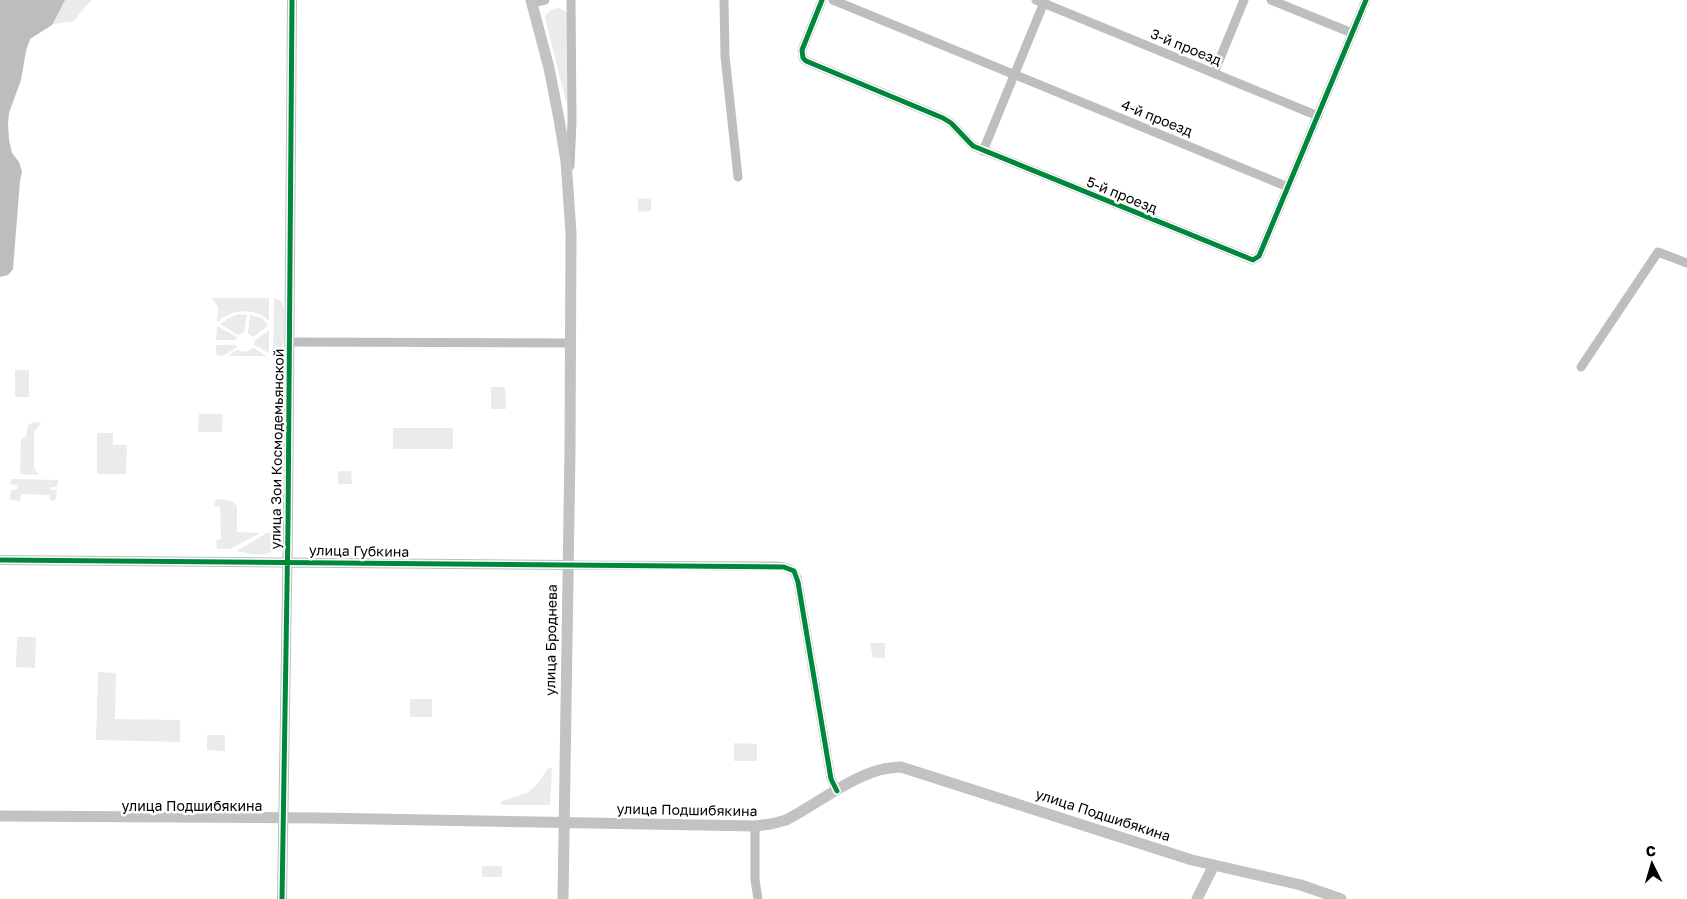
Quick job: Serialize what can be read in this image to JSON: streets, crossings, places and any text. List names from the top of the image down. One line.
{"streets":{"main road":["улица Броднева","улица Подшибякина"],"street":["3-й проезд","4-й проезд","5-й проезд","улица Зои Космодемьянской","улица Губкина"]},"crossings":[["4-й проезд","5-й проезд"],["улица Зои Космодемьянской","улица Губкина"],["улица Зои Космодемьянской","улица Подшибякина"],["улица Губкина","улица Броднева"],["улица Броднева","улица Подшибякина"]],"north":"top"}
